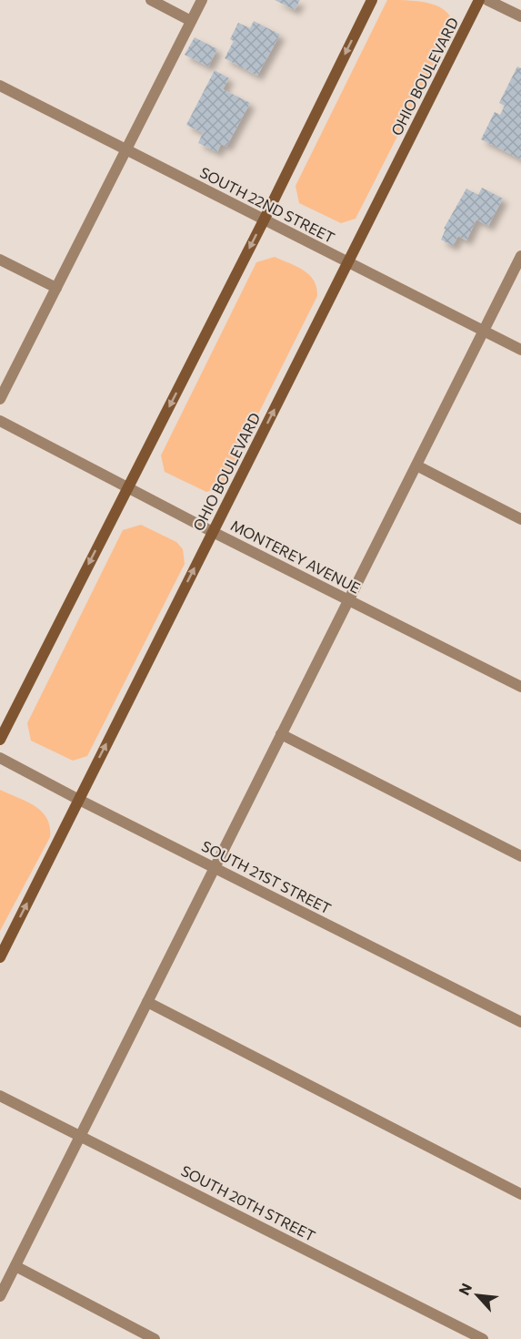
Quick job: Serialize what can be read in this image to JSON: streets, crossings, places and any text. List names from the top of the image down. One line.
{"streets":{"street":["OHIO BOULEVARD","SOUTH 22ND STREET","MONTEREY AVENUE","SOUTH 21ST STREET","SOUTH 20TH STREET"]},"crossings":[["OHIO BOULEVARD","SOUTH 22ND STREET"],["OHIO BOULEVARD","MONTEREY AVENUE"],["OHIO BOULEVARD","SOUTH 21ST STREET"]],"north":"top left"}
